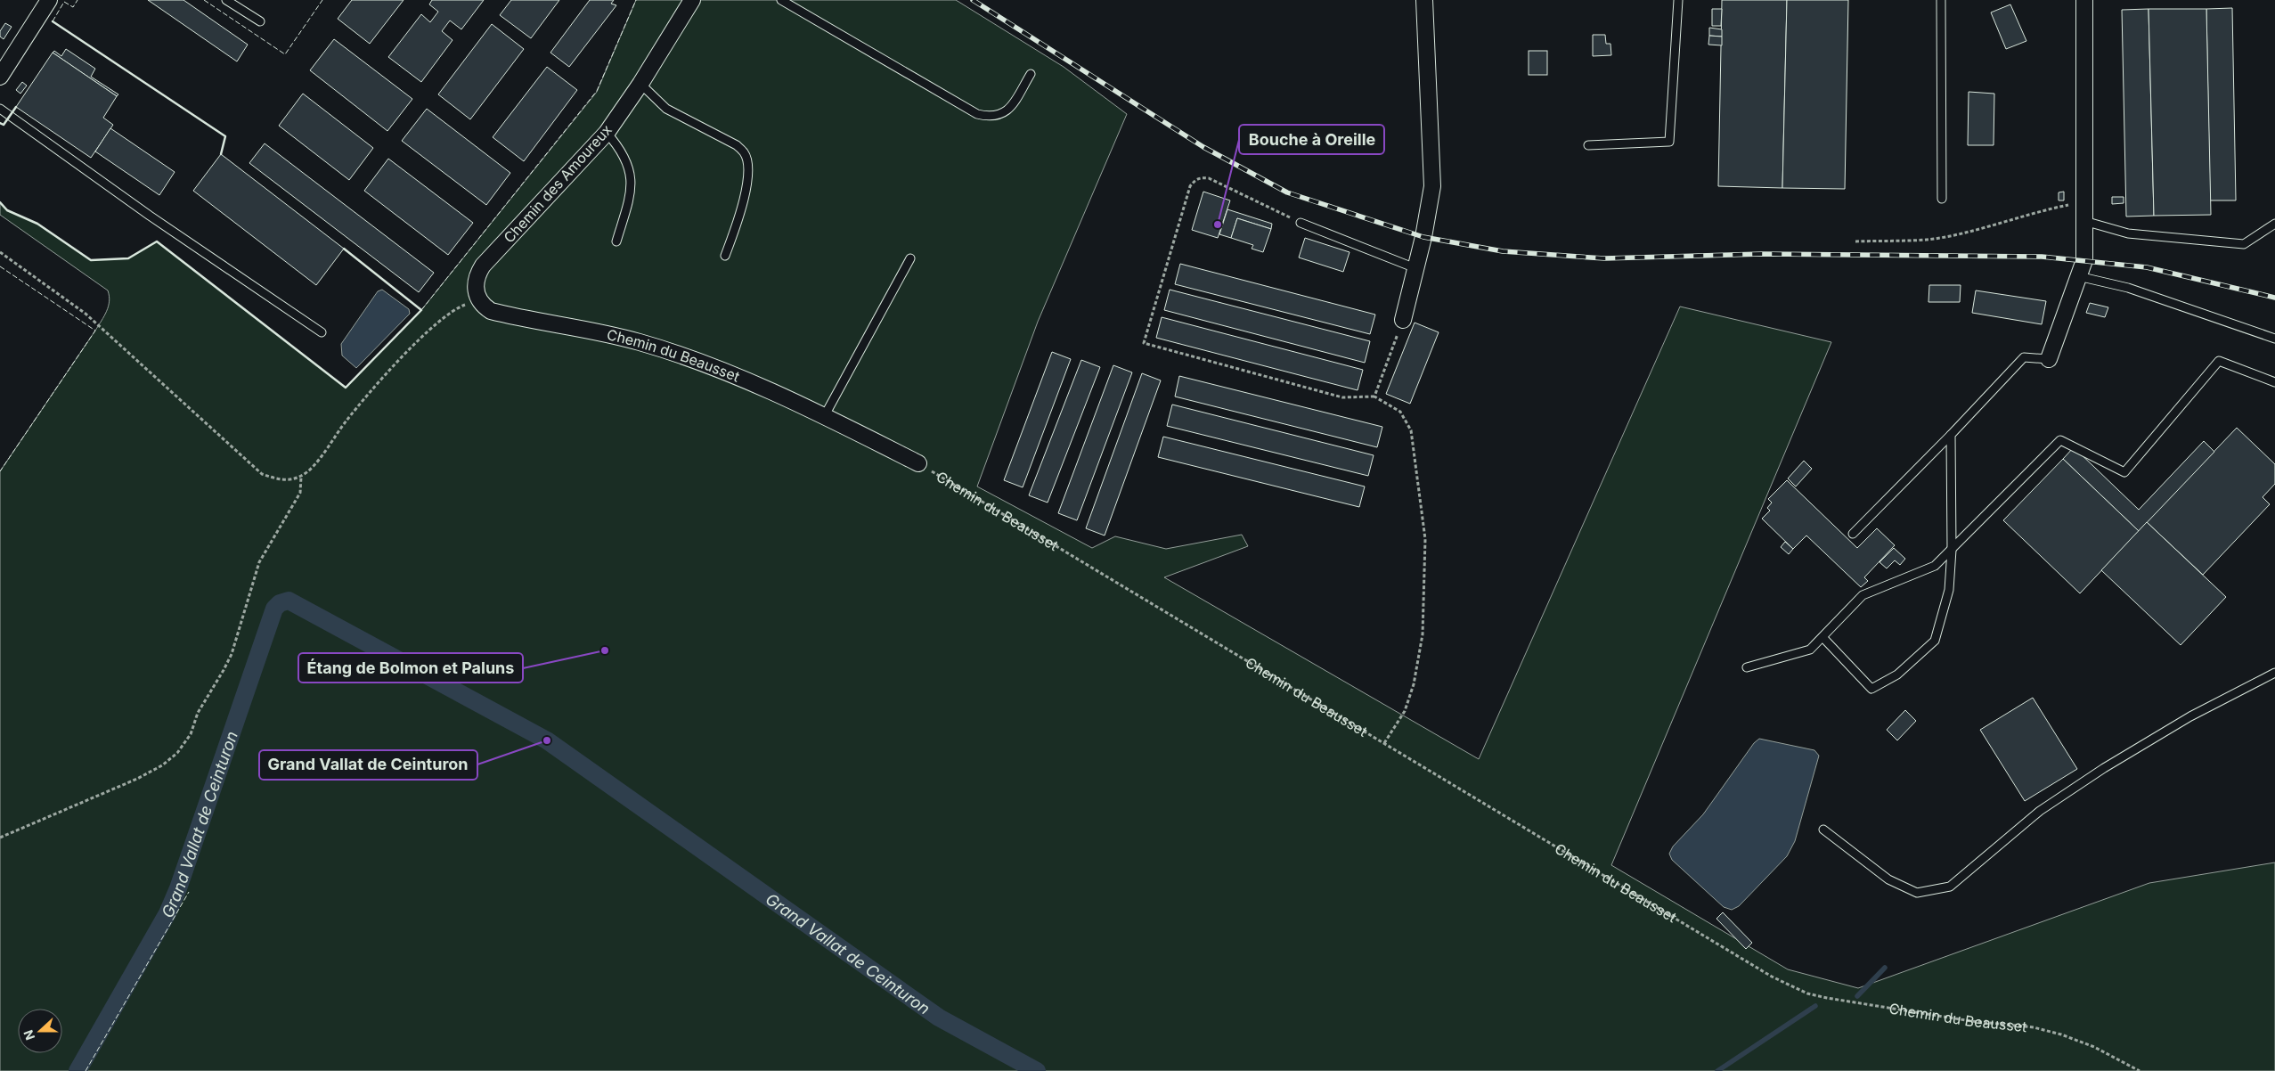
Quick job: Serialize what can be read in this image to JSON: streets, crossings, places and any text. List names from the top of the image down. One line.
{"streets":{"street":["Chemin des Amoureux","Chemin du Beausset"]},"crossings":[["Chemin des Amoureux","Chemin du Beausset"]],"water":["Grand Vallat de Ceinturon"],"places":["Bouche à Oreille","Étang de Bolmon et Paluns","Grand Vallat de Ceinturon"],"north":"left"}
